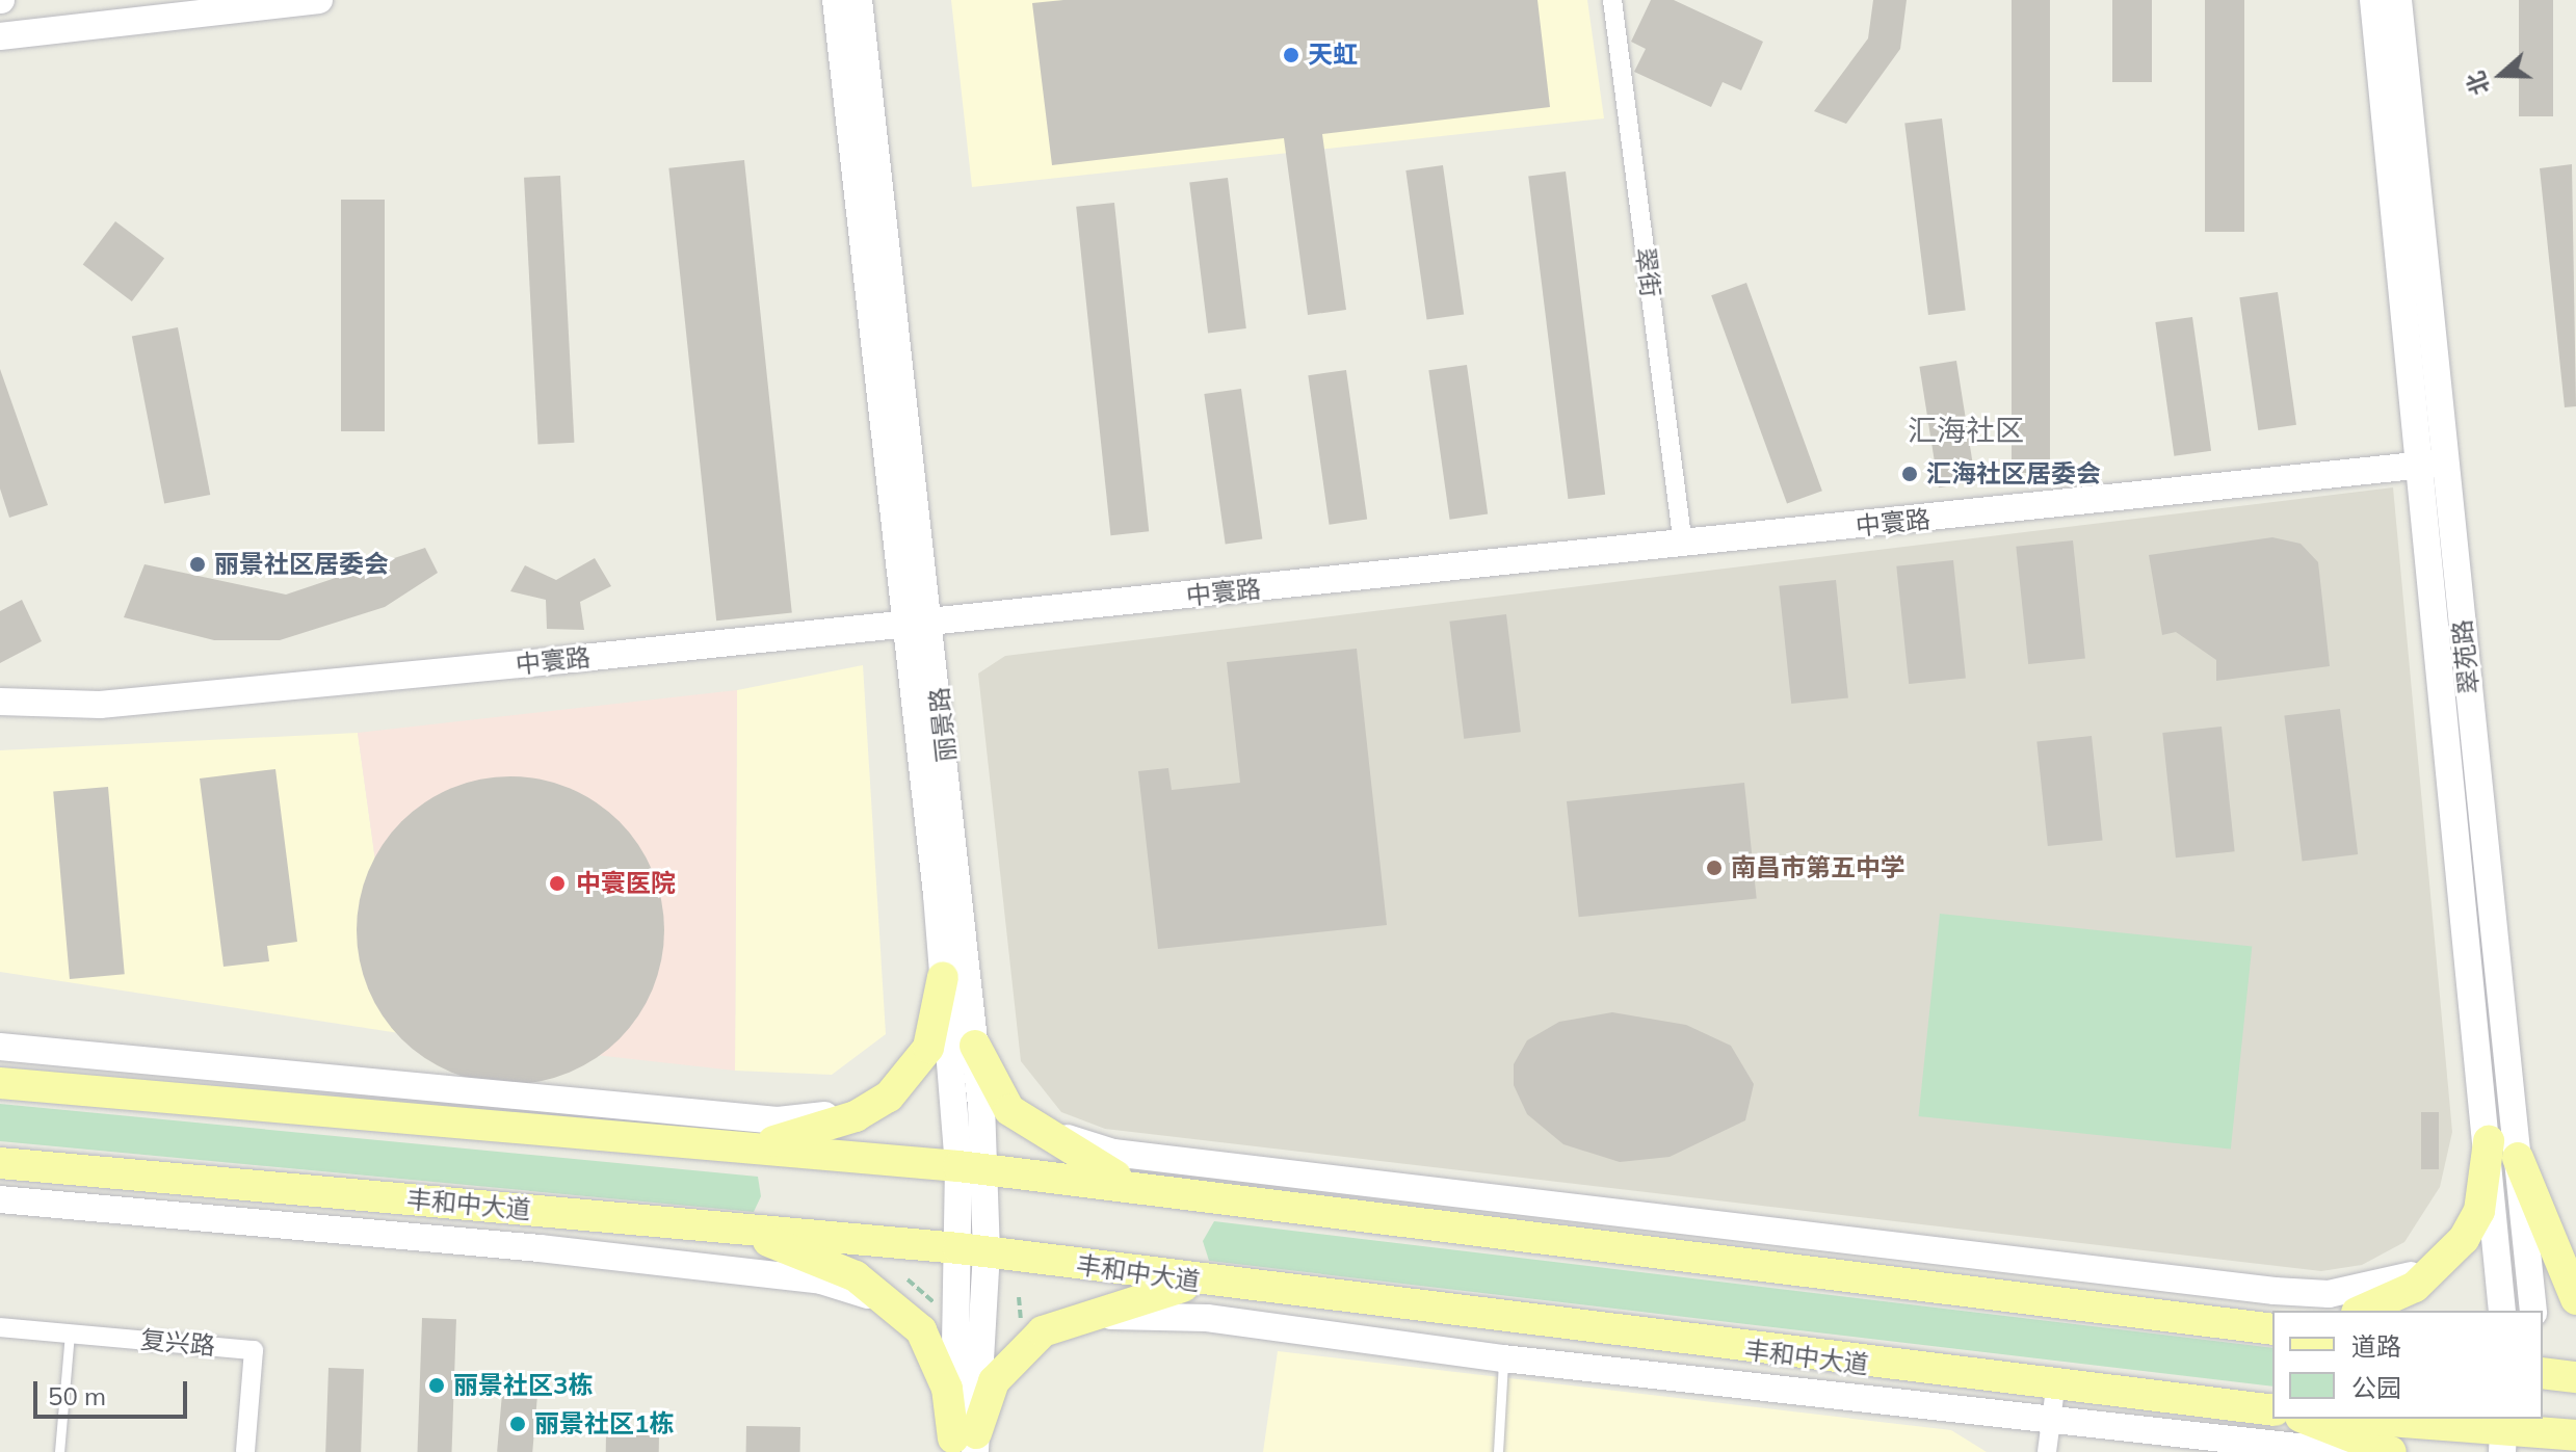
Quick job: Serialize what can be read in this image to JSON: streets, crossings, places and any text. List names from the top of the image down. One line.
{"streets":{"main road":["中寰路","翠苑路","丽景路","丰和中大道"],"street":["翠街","复兴路"]},"crossings":[["翠街","中寰路"],["中寰路","翠苑路"],["中寰路","丽景路"],["丽景路","丰和中大道"]],"districts":["汇海社区"],"places":["天虹","汇海社区居委会","丽景社区居委会","南昌市第五中学","中寰医院","丽景社区3栋","丽景社区1栋"],"legend":["道路","公园"],"scale_bar":"50 m","north":"left"}
